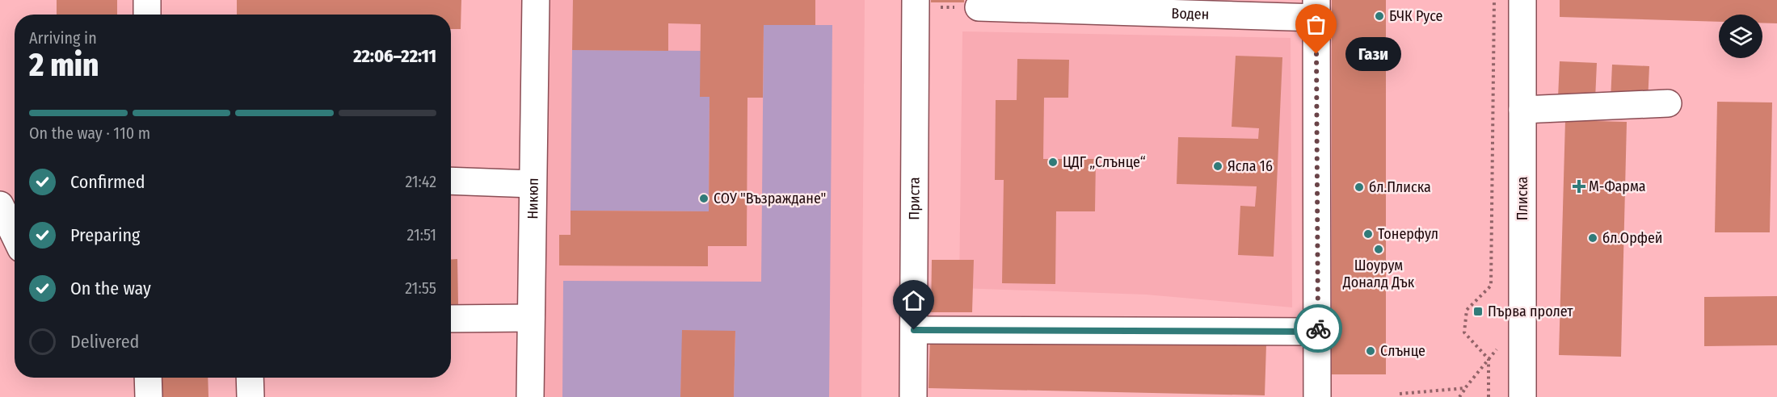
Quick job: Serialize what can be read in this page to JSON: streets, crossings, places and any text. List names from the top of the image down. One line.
{"streets":{"street":["Воден","Никюп","Приста","Плиска"]},"places":{"other":["БЧК Русе","Гази","ЦДГ „Слънце“","Ясла 16","бл.Плиска","СОУ \"Възраждане\"","Тонерфул","бл.Орфей","Шоурум Доналд Дък","Слънце"],"health":["М-Фарма"],"transit":["Първа пролет"]},"page":{"heading":["2 min","Arriving in","22:06–22:11"],"bubble":"Гази","bar":"On the way · 110 m","list":[["Confirmed","21:42"],["Preparing","21:51"],["On the way","21:55"],"Delivered"]}}
